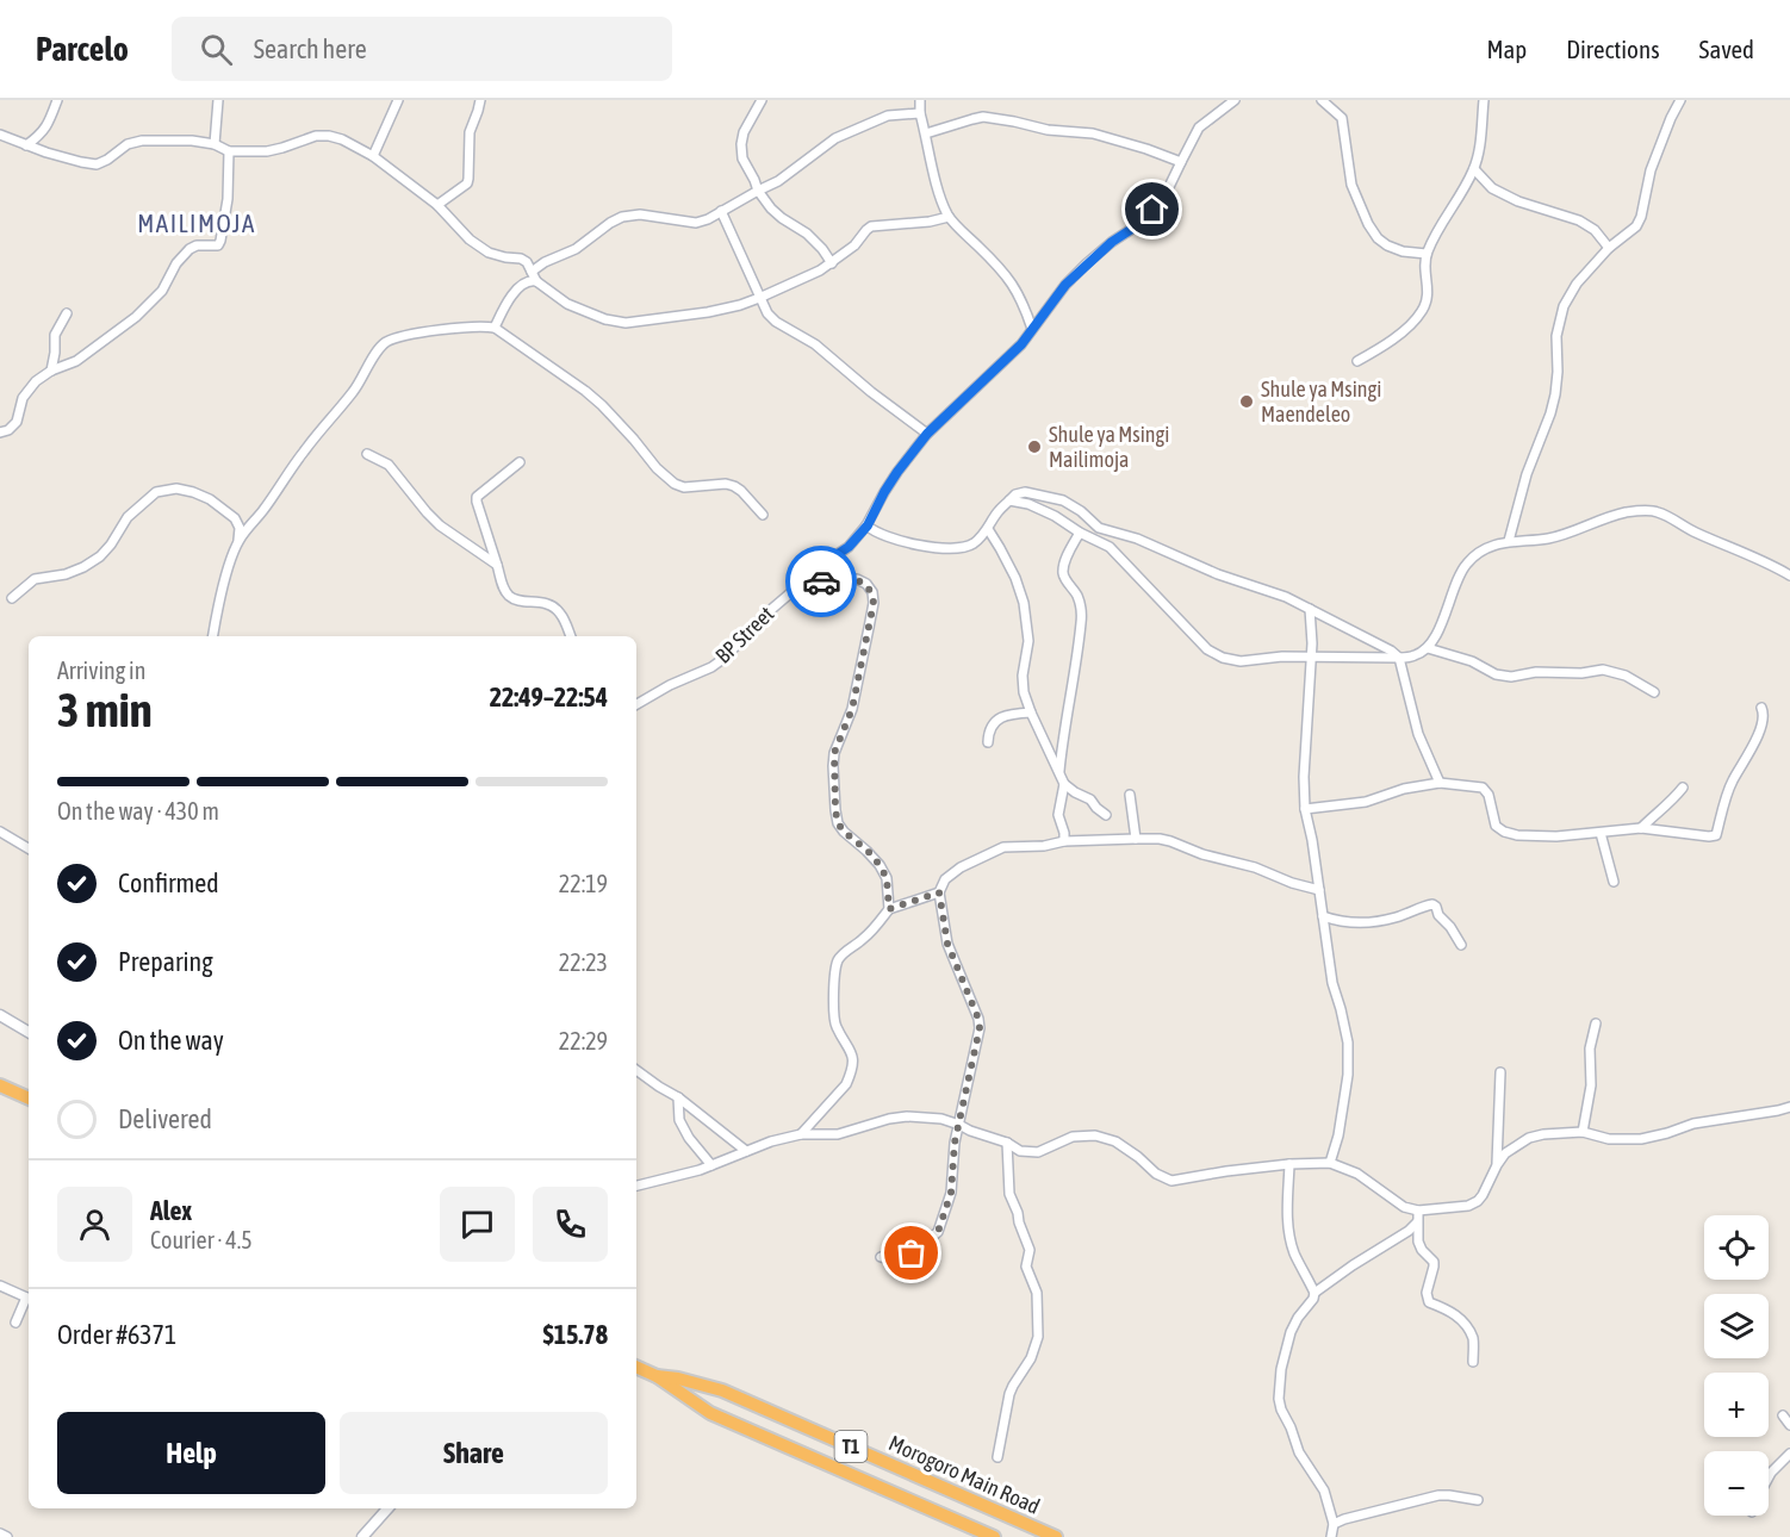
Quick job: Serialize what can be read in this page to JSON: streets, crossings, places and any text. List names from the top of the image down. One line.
{"streets":{"highway":["T1","Morogoro Main Road"],"street":["BP Street"]},"districts":["MAILIMOJA"],"places":["Shule ya Msingi Maendeleo","Shule ya Msingi Mailimoja"],"page":{"header":"Parcelo","search":"Search here","nav":["Map","Directions","Saved"],"heading":["3 min","Arriving in","22:49–22:54"],"panel":["Alex","Courier · 4.5","Order #6371","$15.78"],"bar":"On the way · 430 m","list":[["Confirmed","22:19"],["Preparing","22:23"],["On the way","22:29"],"Delivered"],"map_buttons":["+","−"],"buttons":["Help","Share"]}}
